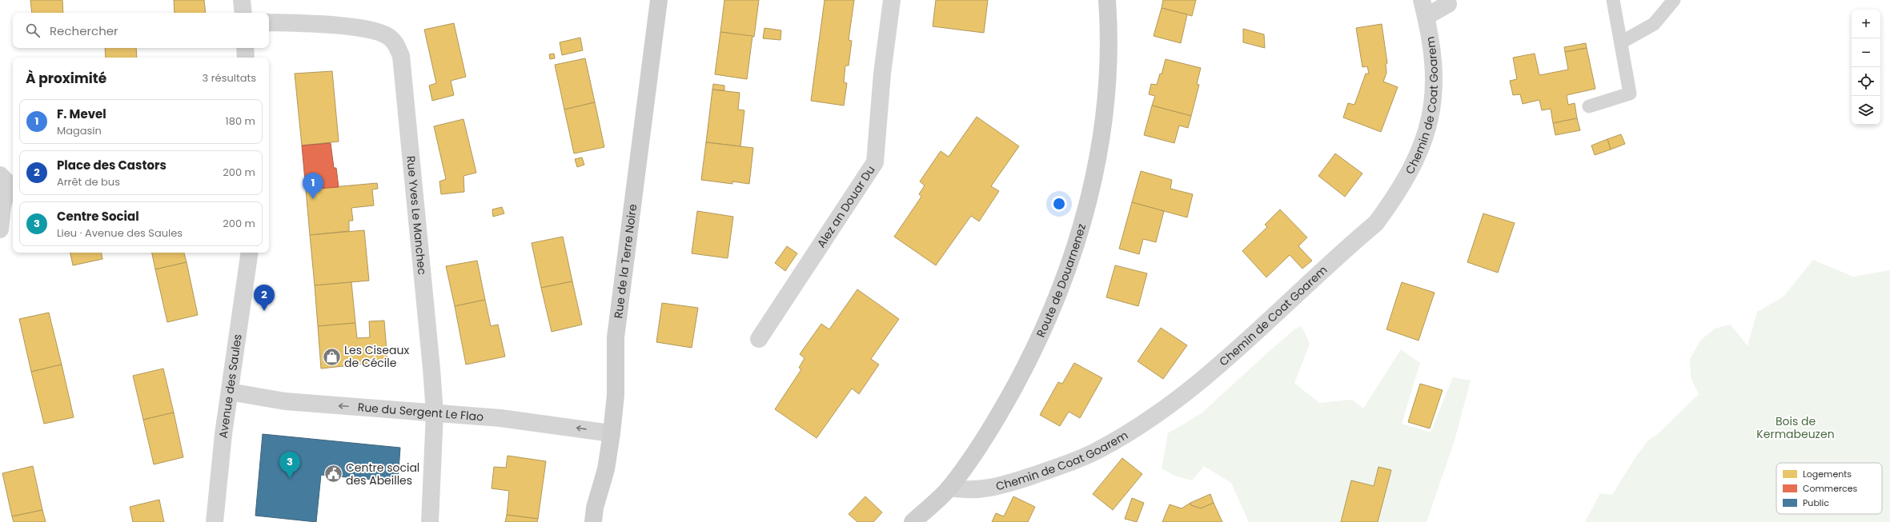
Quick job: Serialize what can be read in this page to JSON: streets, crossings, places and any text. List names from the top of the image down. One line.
{"streets":{"main road":["Rue de la Terre Noire","Route de Douarnenez"],"street":["Chemin de Coat Goarem","Alez an Douar Du","Rue Yves Le Manchec","Avenue des Saules","Rue du Sergent Le Flao"]},"crossings":[["Chemin de Coat Goarem","Route de Douarnenez"],["Rue Yves Le Manchec","Rue du Sergent Le Flao"],["Rue de la Terre Noire","Rue du Sergent Le Flao"],["Avenue des Saules","Rue du Sergent Le Flao"]],"one_way":["Rue du Sergent Le Flao"],"parks":["Bois de Kermabeuzen"],"places":{"shop":["Les Ciseaux de Cécile"],"public building":["Centre social des Abeilles"]},"legend":["Logements","Commerces","Public"],"page":{"map_buttons":["+","−"],"search":"Rechercher","heading":["À proximité","3 résultats"],"list":[{"mark":"1","name":"F. Mevel","note":"Magasin","value":"180 m"},{"mark":"2","name":"Place des Castors","note":"Arrêt de bus","value":"200 m"},{"mark":"3","name":"Centre Social","note":"Lieu · Avenue des Saules","value":"200 m"}],"pins":["1","2","3"]}}
